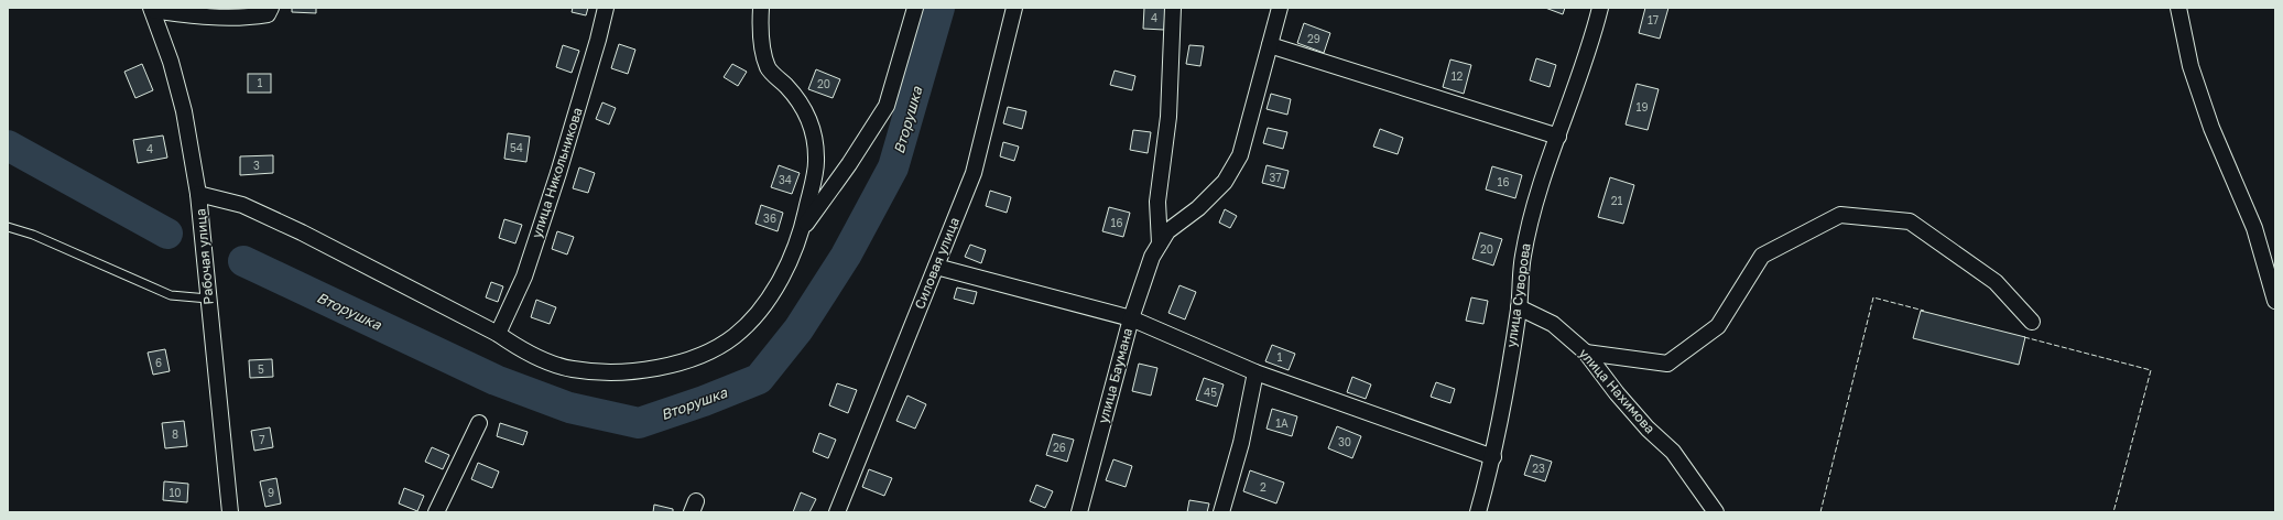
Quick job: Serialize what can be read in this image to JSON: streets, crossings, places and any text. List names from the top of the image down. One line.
{"streets":{"street":["улица Никольникова","Рабочая улица","Силовая улица","улица Суворова","улица Баумана","улица Нахимова"]},"crossings":[["улица Суворова","улица Нахимова"]],"water":["Вторушка"],"house_numbers":["4","17","29","12","1","20","19","54","4","3","37","34","16","21","36","16","20","1","6","5","45","1А","8","7","30","26","23","2","10","9"]}
